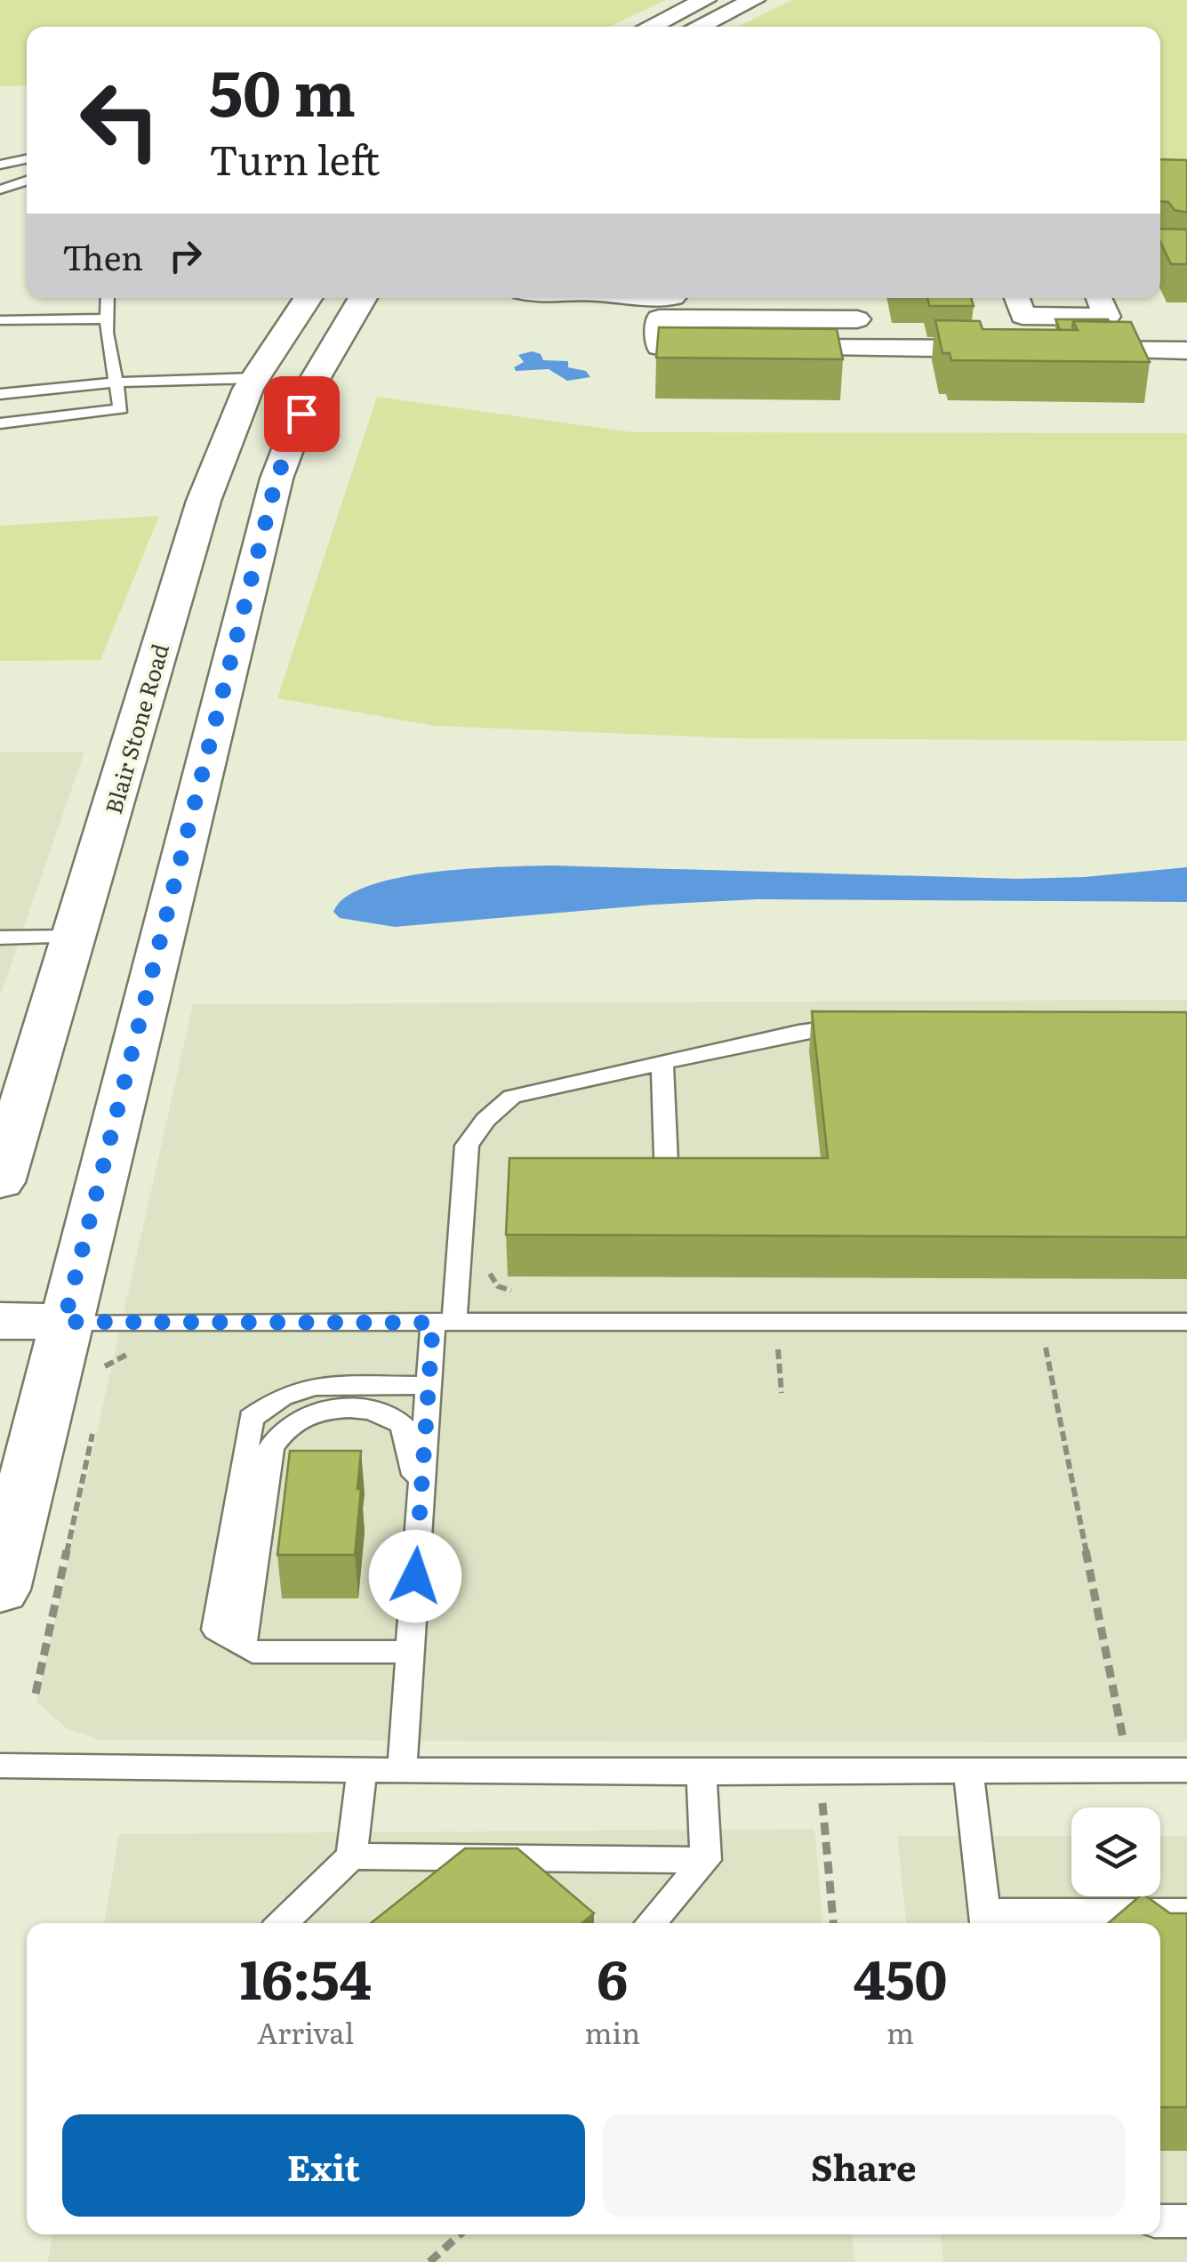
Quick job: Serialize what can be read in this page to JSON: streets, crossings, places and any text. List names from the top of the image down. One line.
{"streets":{"main road":["Blair Stone Road"]},"page":{"turn":["50 m","Turn left"],"then":"Then","eta":["16:54","Arrival","6","min","450","m"],"buttons":["Exit","Share"]}}
